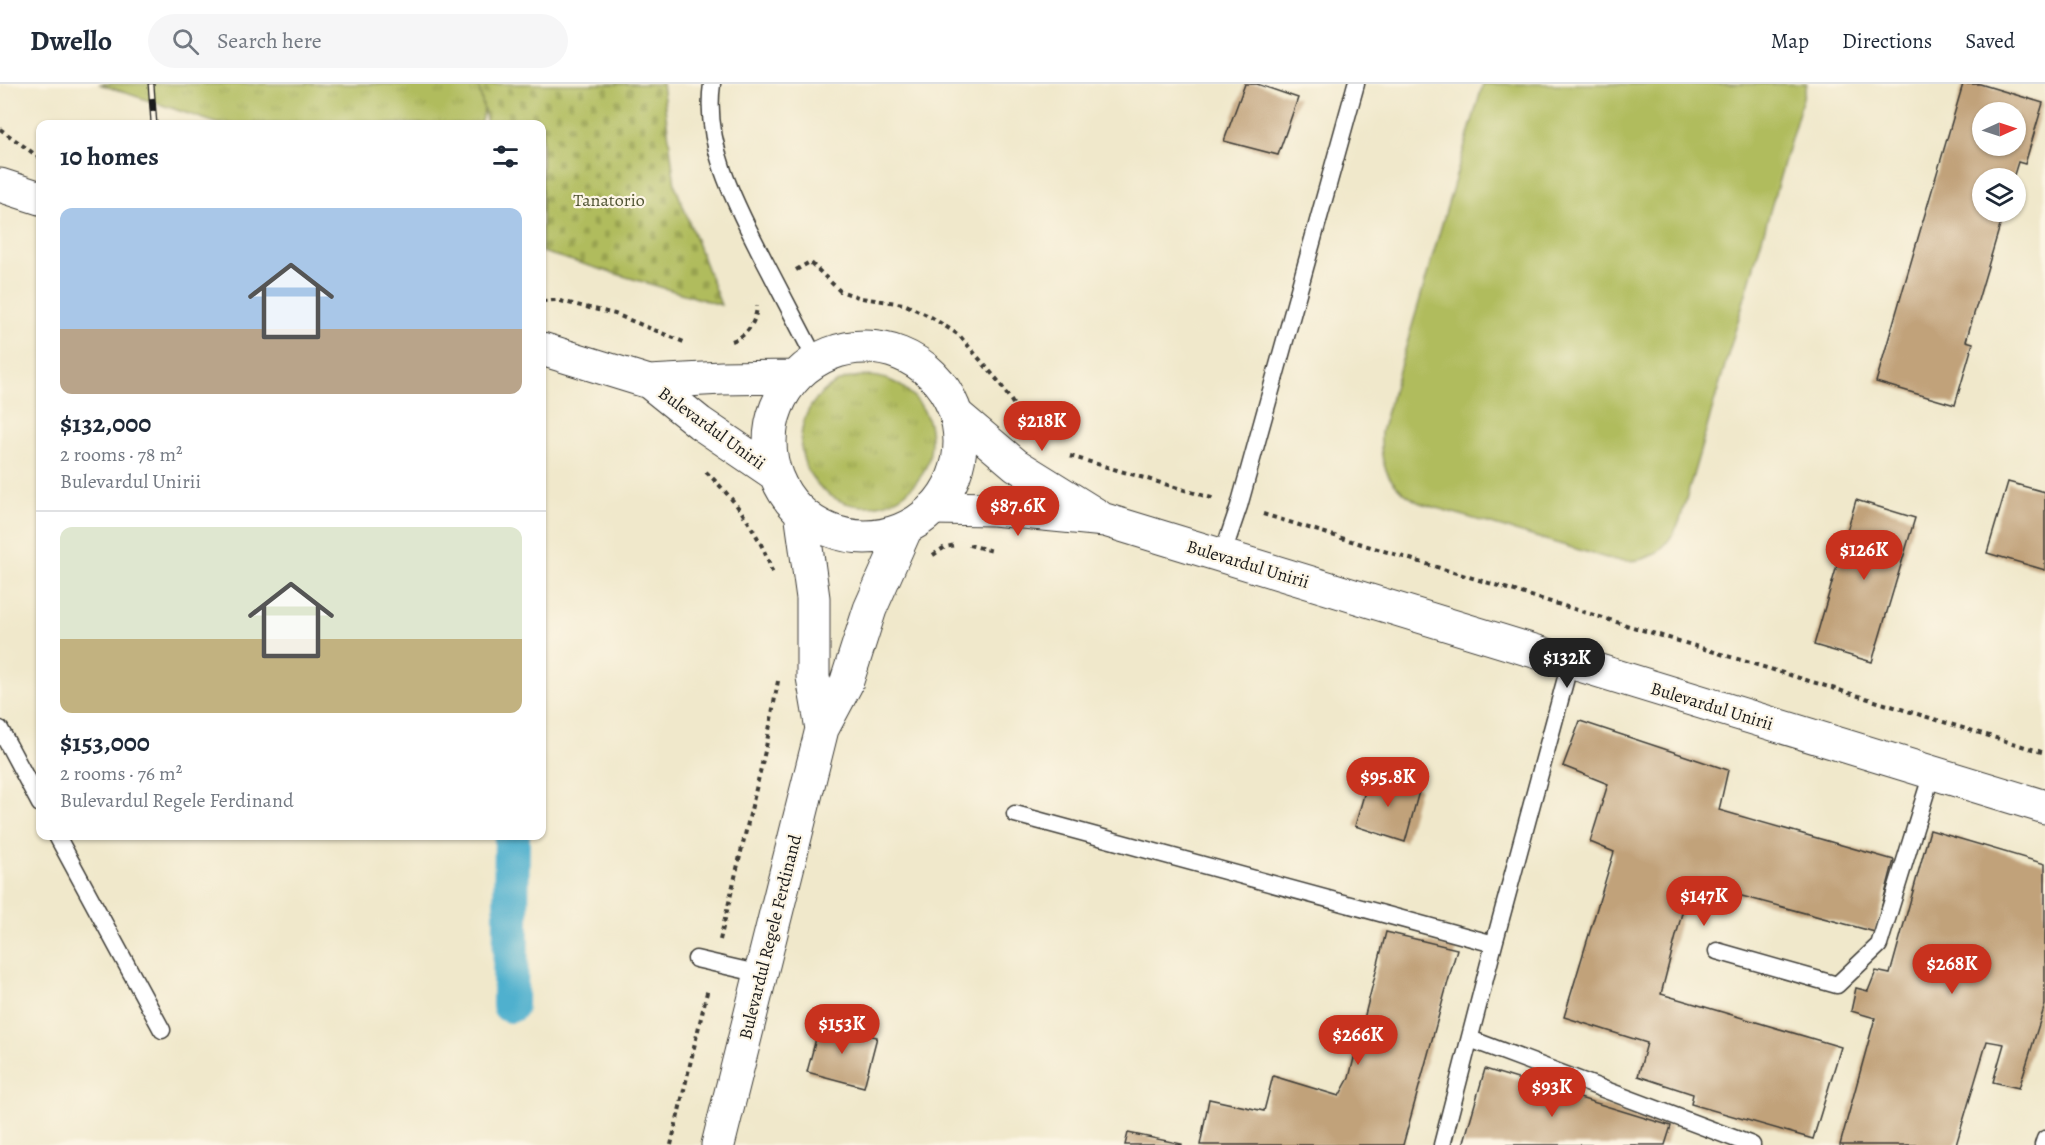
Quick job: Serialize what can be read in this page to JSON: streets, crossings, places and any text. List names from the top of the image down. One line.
{"streets":{"main road":["Bulevardul Unirii","Bulevardul Regele Ferdinand"]},"crossings":[["Bulevardul Unirii","Bulevardul Regele Ferdinand"]],"parks":["Tanatorio"],"north":"right","page":{"header":"Dwello","search":"Search here","nav":["Map","Directions","Saved"],"heading":"10 homes","list":[{"name":"$132,000","note":"2 rooms · 78 m² · Bulevardul Unirii"},{"name":"$153,000","note":"2 rooms · 76 m² · Bulevardul Regele Ferdinand"}],"price":["$218K","$87.6K","$126K","$132K","$95.8K","$147K","$268K","$153K","$266K","$93K"]}}
